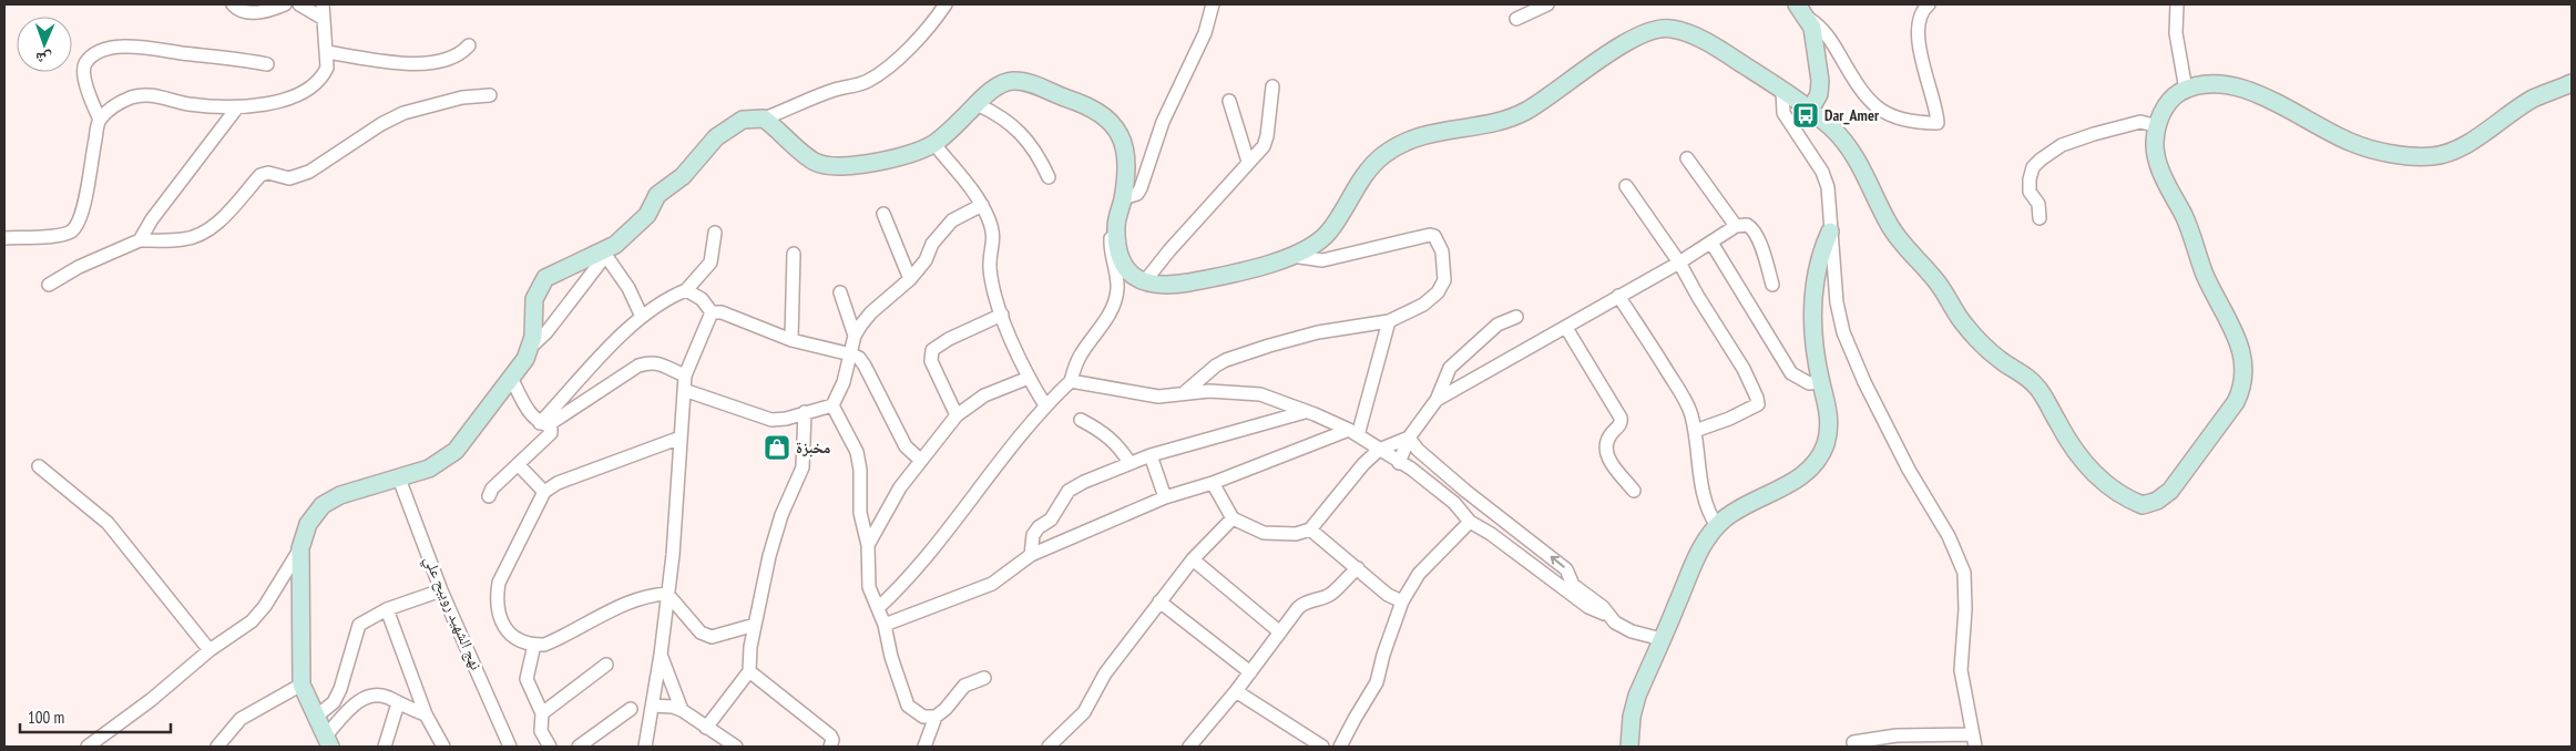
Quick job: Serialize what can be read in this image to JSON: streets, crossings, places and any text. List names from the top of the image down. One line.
{"streets":{"street":["نهج الشهيد رويبح علي"]},"places":{"bus stop":["Dar_Amer"],"shop":["مخبزة"]},"scale_bar":"100 m","north":"bottom"}
